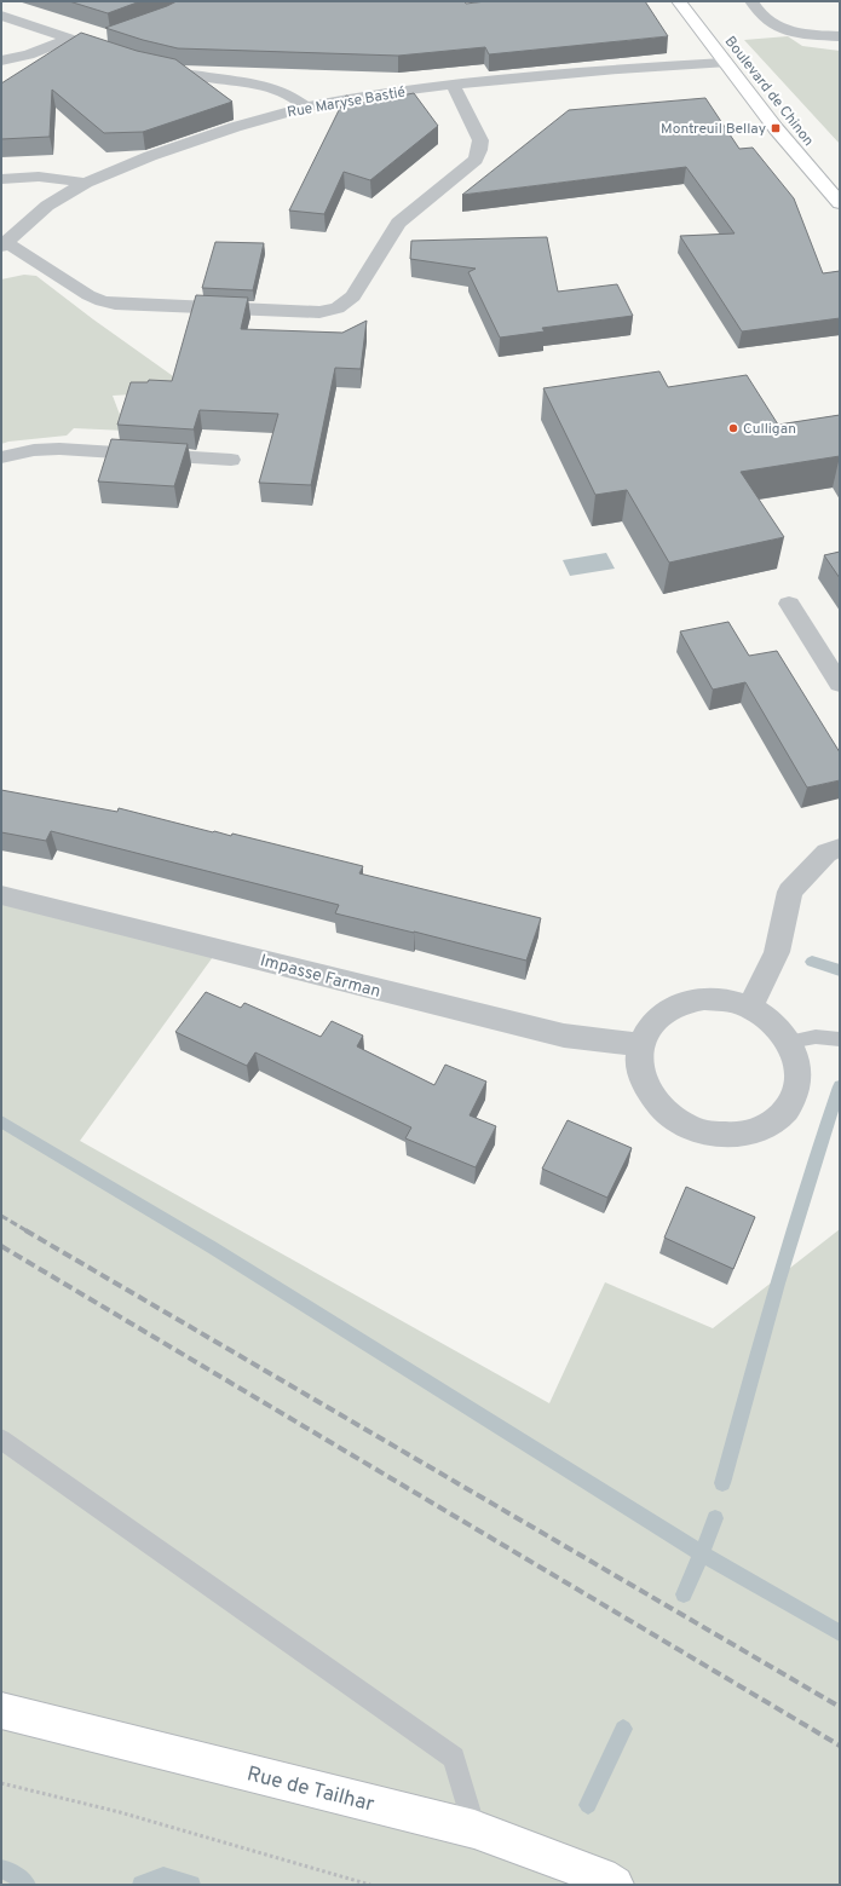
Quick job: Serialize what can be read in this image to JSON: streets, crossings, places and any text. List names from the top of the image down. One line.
{"streets":{"main road":["Boulevard de Chinon","Rue de Tailhar"],"street":["Rue Maryse Bastié","Impasse Farman"]},"crossings":[["Boulevard de Chinon","Rue Maryse Bastié"]],"places":{"transit":["Montreuil Bellay"],"other":["Culligan"]}}
